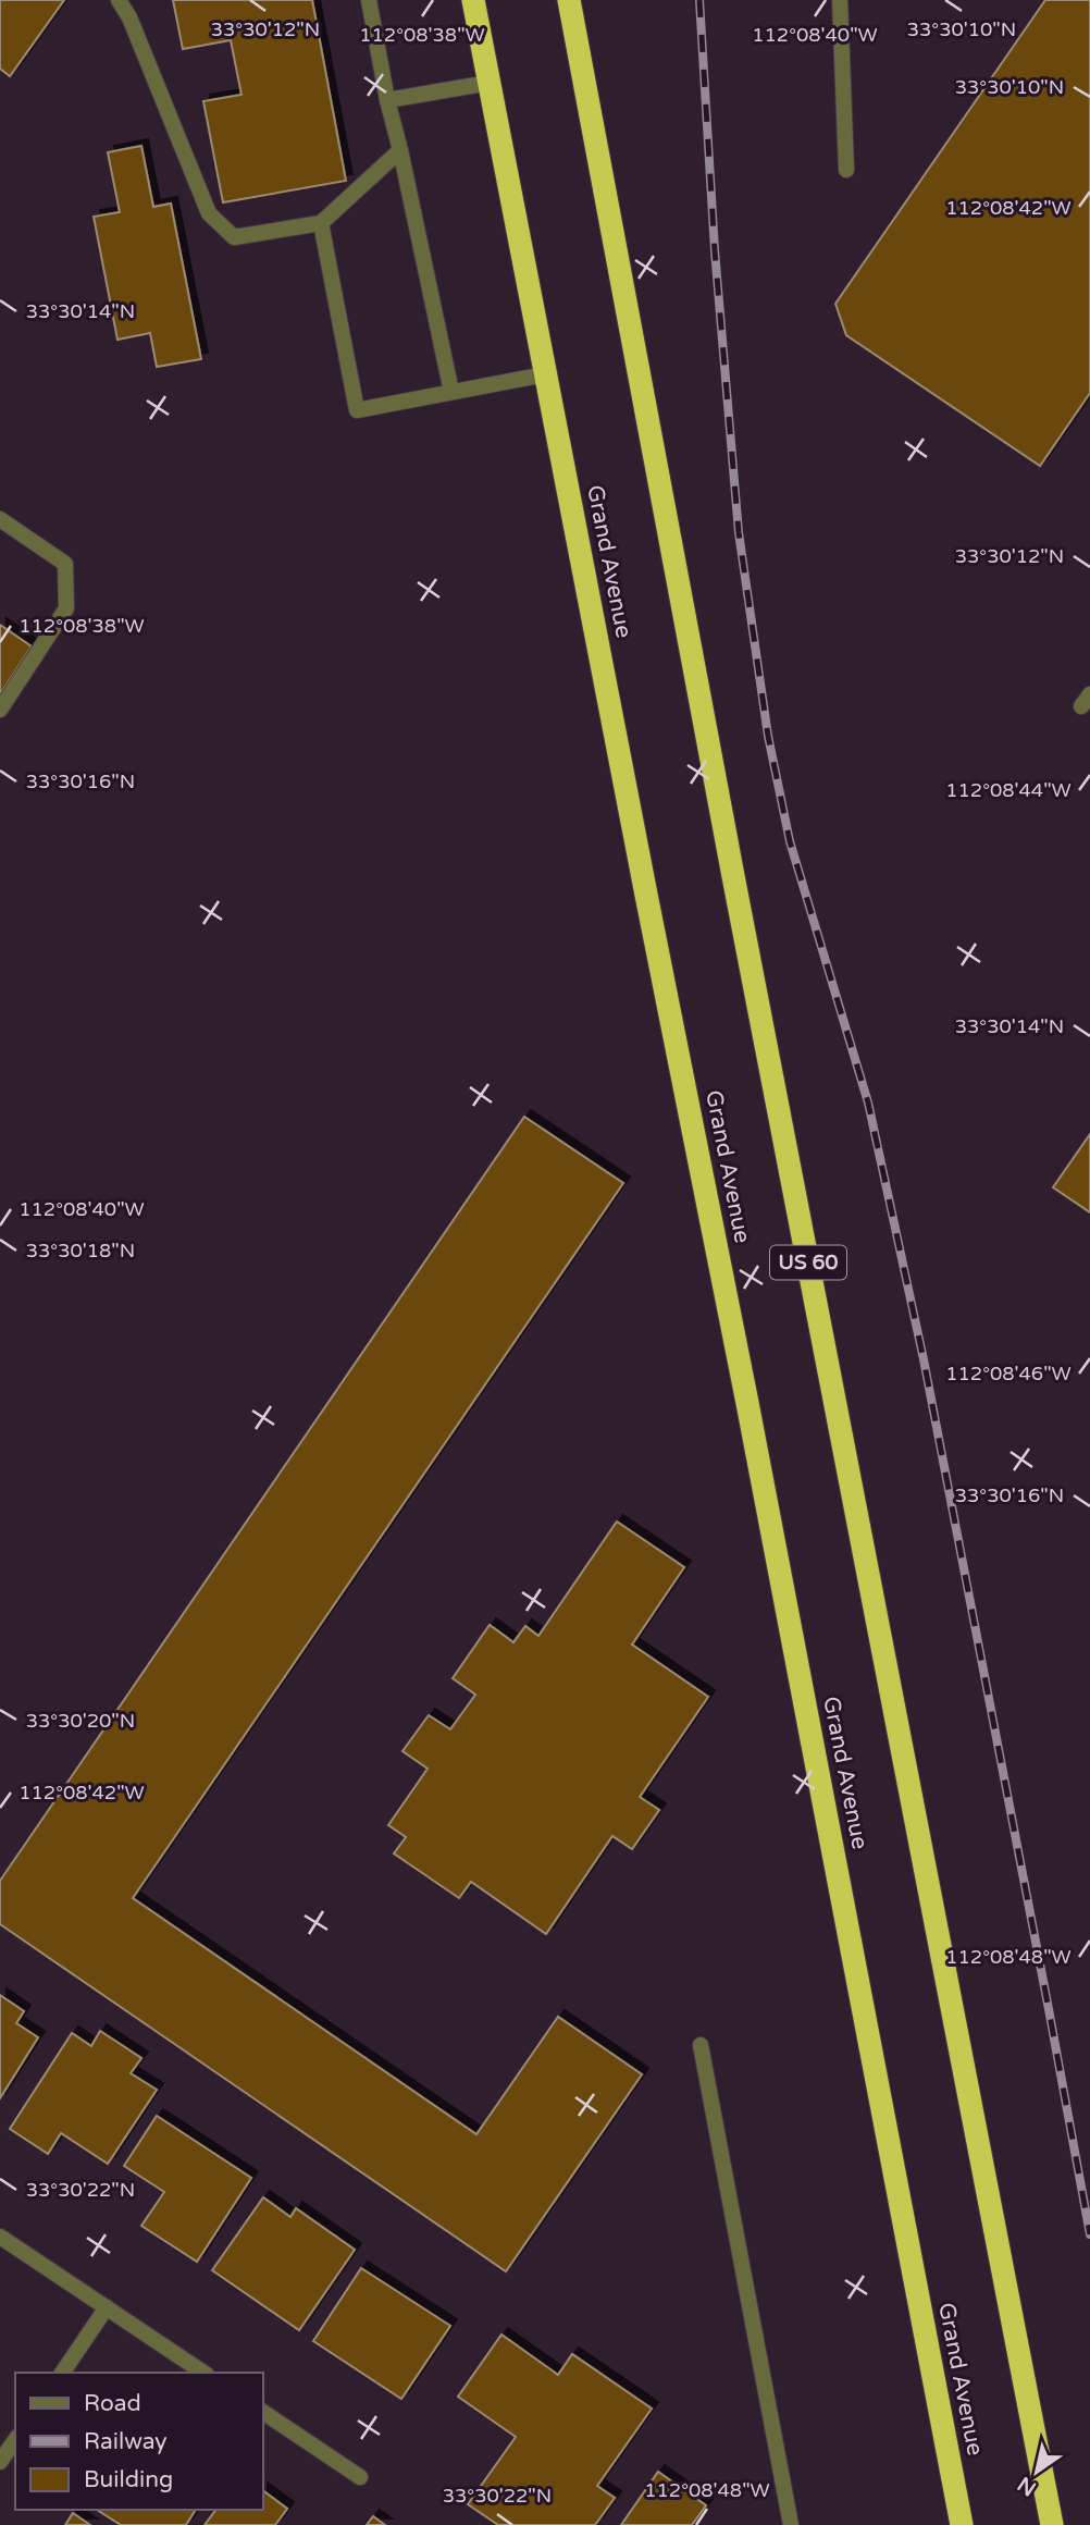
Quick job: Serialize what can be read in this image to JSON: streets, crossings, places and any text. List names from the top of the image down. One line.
{"streets":{"highway":["Grand Avenue","US 60"]},"legend":["Road","Railway","Building"],"north":"bottom left","coordinates":["33°30'12\"N","33°30'10\"N","112°08'38\"W","112°08'40\"W","112°08'42\"W","33°30'14\"N","33°30'16\"N","112°08'44\"W","33°30'18\"N","112°08'46\"W","33°30'20\"N","112°08'48\"W","33°30'22\"N"]}
